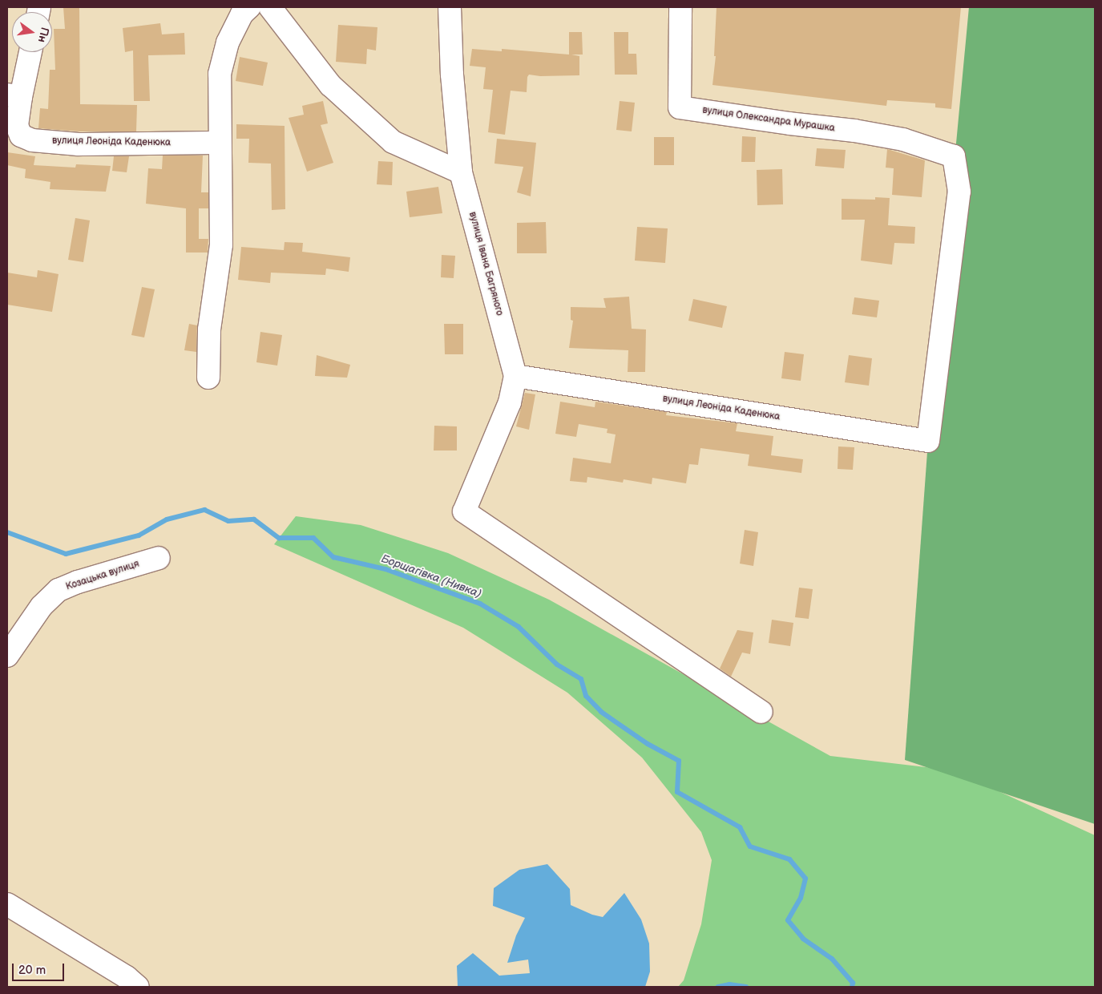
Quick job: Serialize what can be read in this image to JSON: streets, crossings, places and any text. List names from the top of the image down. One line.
{"streets":{"street":["вулиця Олександра Мурашка","вулиця Леоніда Каденюка","вулиця Івана Багряного","Козацька вулиця"]},"crossings":[["вулиця Олександра Мурашка","вулиця Леоніда Каденюка"],["вулиця Леоніда Каденюка","вулиця Івана Багряного"]],"water":["Борщагівка (Нивка)"],"scale_bar":"20 m","north":"right"}
